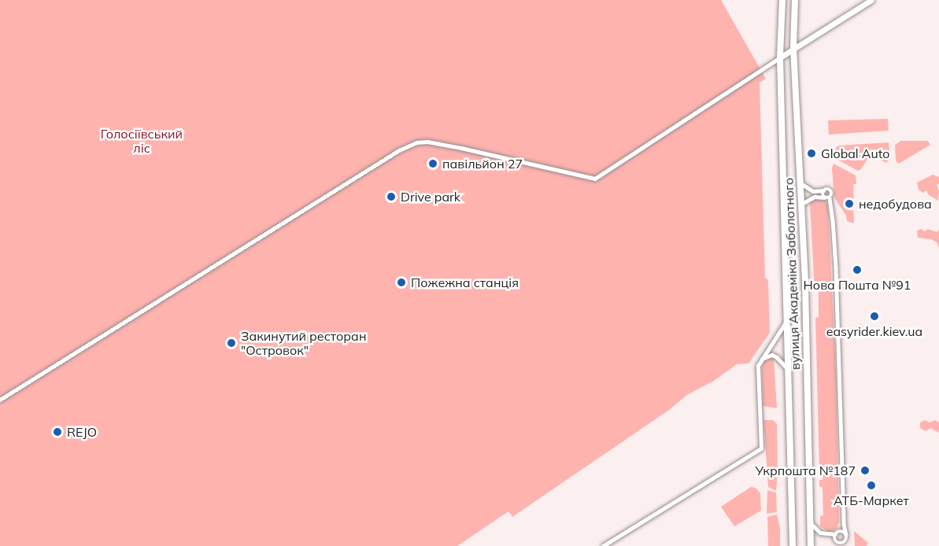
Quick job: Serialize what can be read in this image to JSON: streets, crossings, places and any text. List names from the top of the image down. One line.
{"streets":{"highway":["вулиця Академіка Заболотного"]},"parks":["Голосіївський ліс"],"places":["Global Auto","павільйон 27","Drive park","недобудова","Нова Пошта №91","Пожежна станція","easyrider.kiev.ua","Закинутий ресторан \"Островок\"","REJO","Укрпошта №187","АТБ-Маркет"]}
